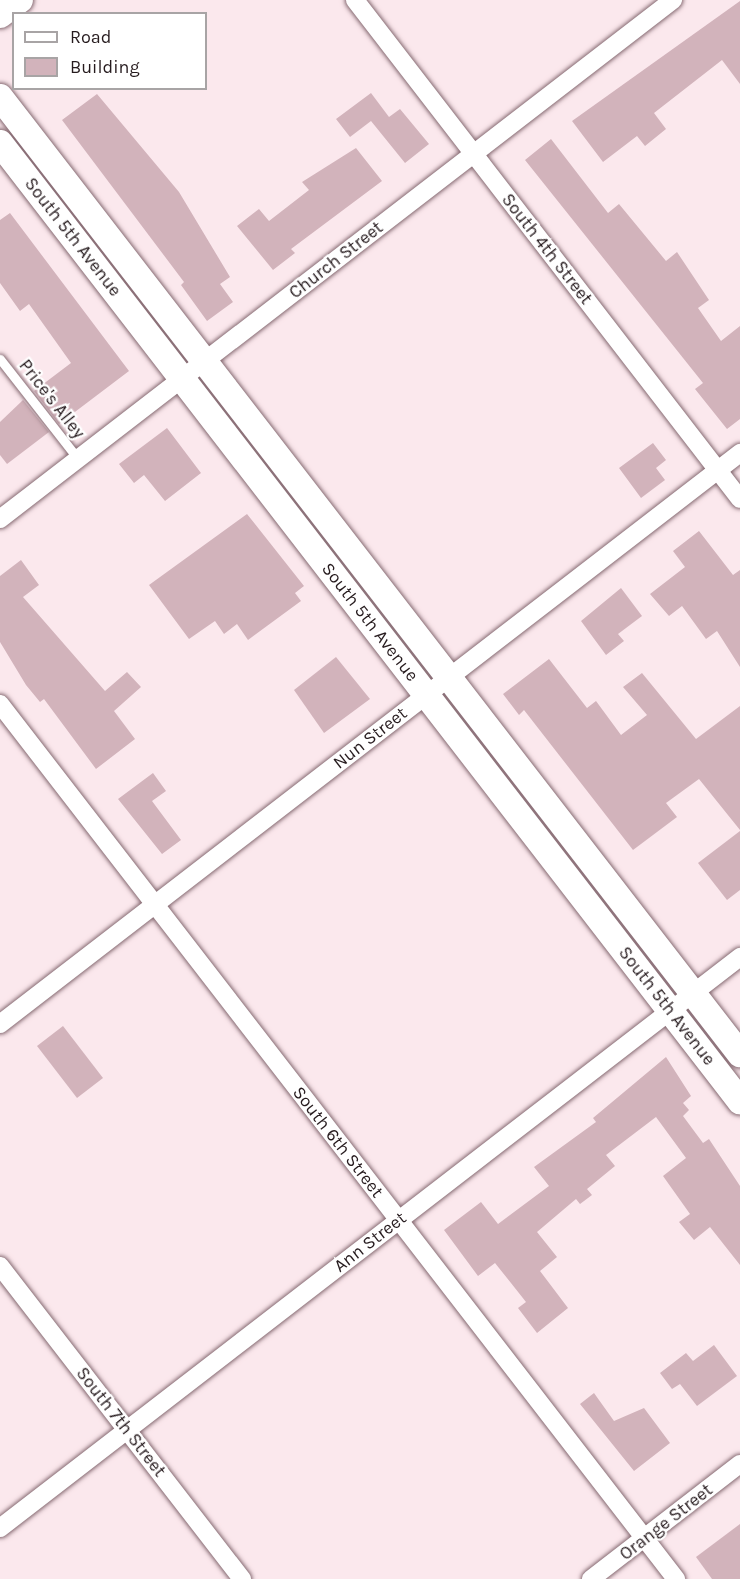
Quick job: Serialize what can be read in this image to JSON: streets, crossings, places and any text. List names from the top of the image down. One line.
{"streets":{"street":["South 5th Avenue","South 4th Street","Church Street","Nun Street","South 6th Street","Ann Street","South 7th Street","Orange Street"],"lane":["Price's Alley"]},"crossings":[["South 5th Avenue","Church Street"],["South 5th Avenue","Nun Street"],["South 5th Avenue","Ann Street"],["South 4th Street","Church Street"],["South 4th Street","Nun Street"],["Church Street","Price's Alley"],["Nun Street","South 6th Street"],["South 6th Street","Ann Street"],["South 6th Street","Orange Street"],["Ann Street","South 7th Street"]],"legend":["Road","Building"]}
